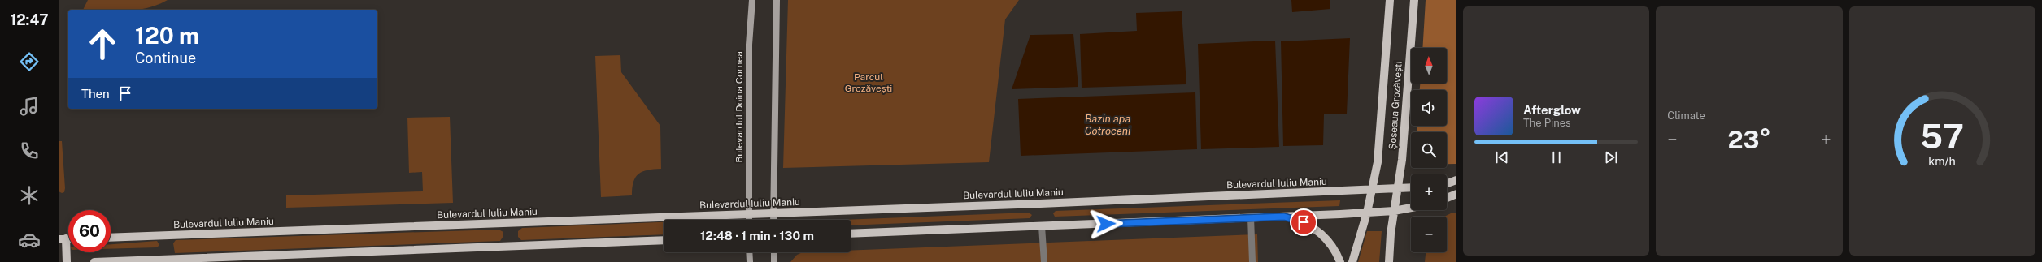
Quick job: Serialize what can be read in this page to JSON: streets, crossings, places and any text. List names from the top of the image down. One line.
{"streets":{"main road":["Șoseaua Grozăvești","Bulevardul Doina Cornea","Bulevardul Iuliu Maniu"]},"crossings":[["Șoseaua Grozăvești","Bulevardul Iuliu Maniu"],["Bulevardul Doina Cornea","Bulevardul Iuliu Maniu"]],"water":["Bazin apa Cotroceni"],"parks":["Parcul Grozăvești"],"north":"top","page":{"tabs":"12:47","tile":"Climate","turn":["120 m","Continue"],"map_buttons":["+","−"],"then":"Then","song":["Afterglow","The Pines"],"heat":["−","23°","+"],"limit":"60","trip":"12:48 · 1 min · 130 m","gauge":["57","km/h"]}}
